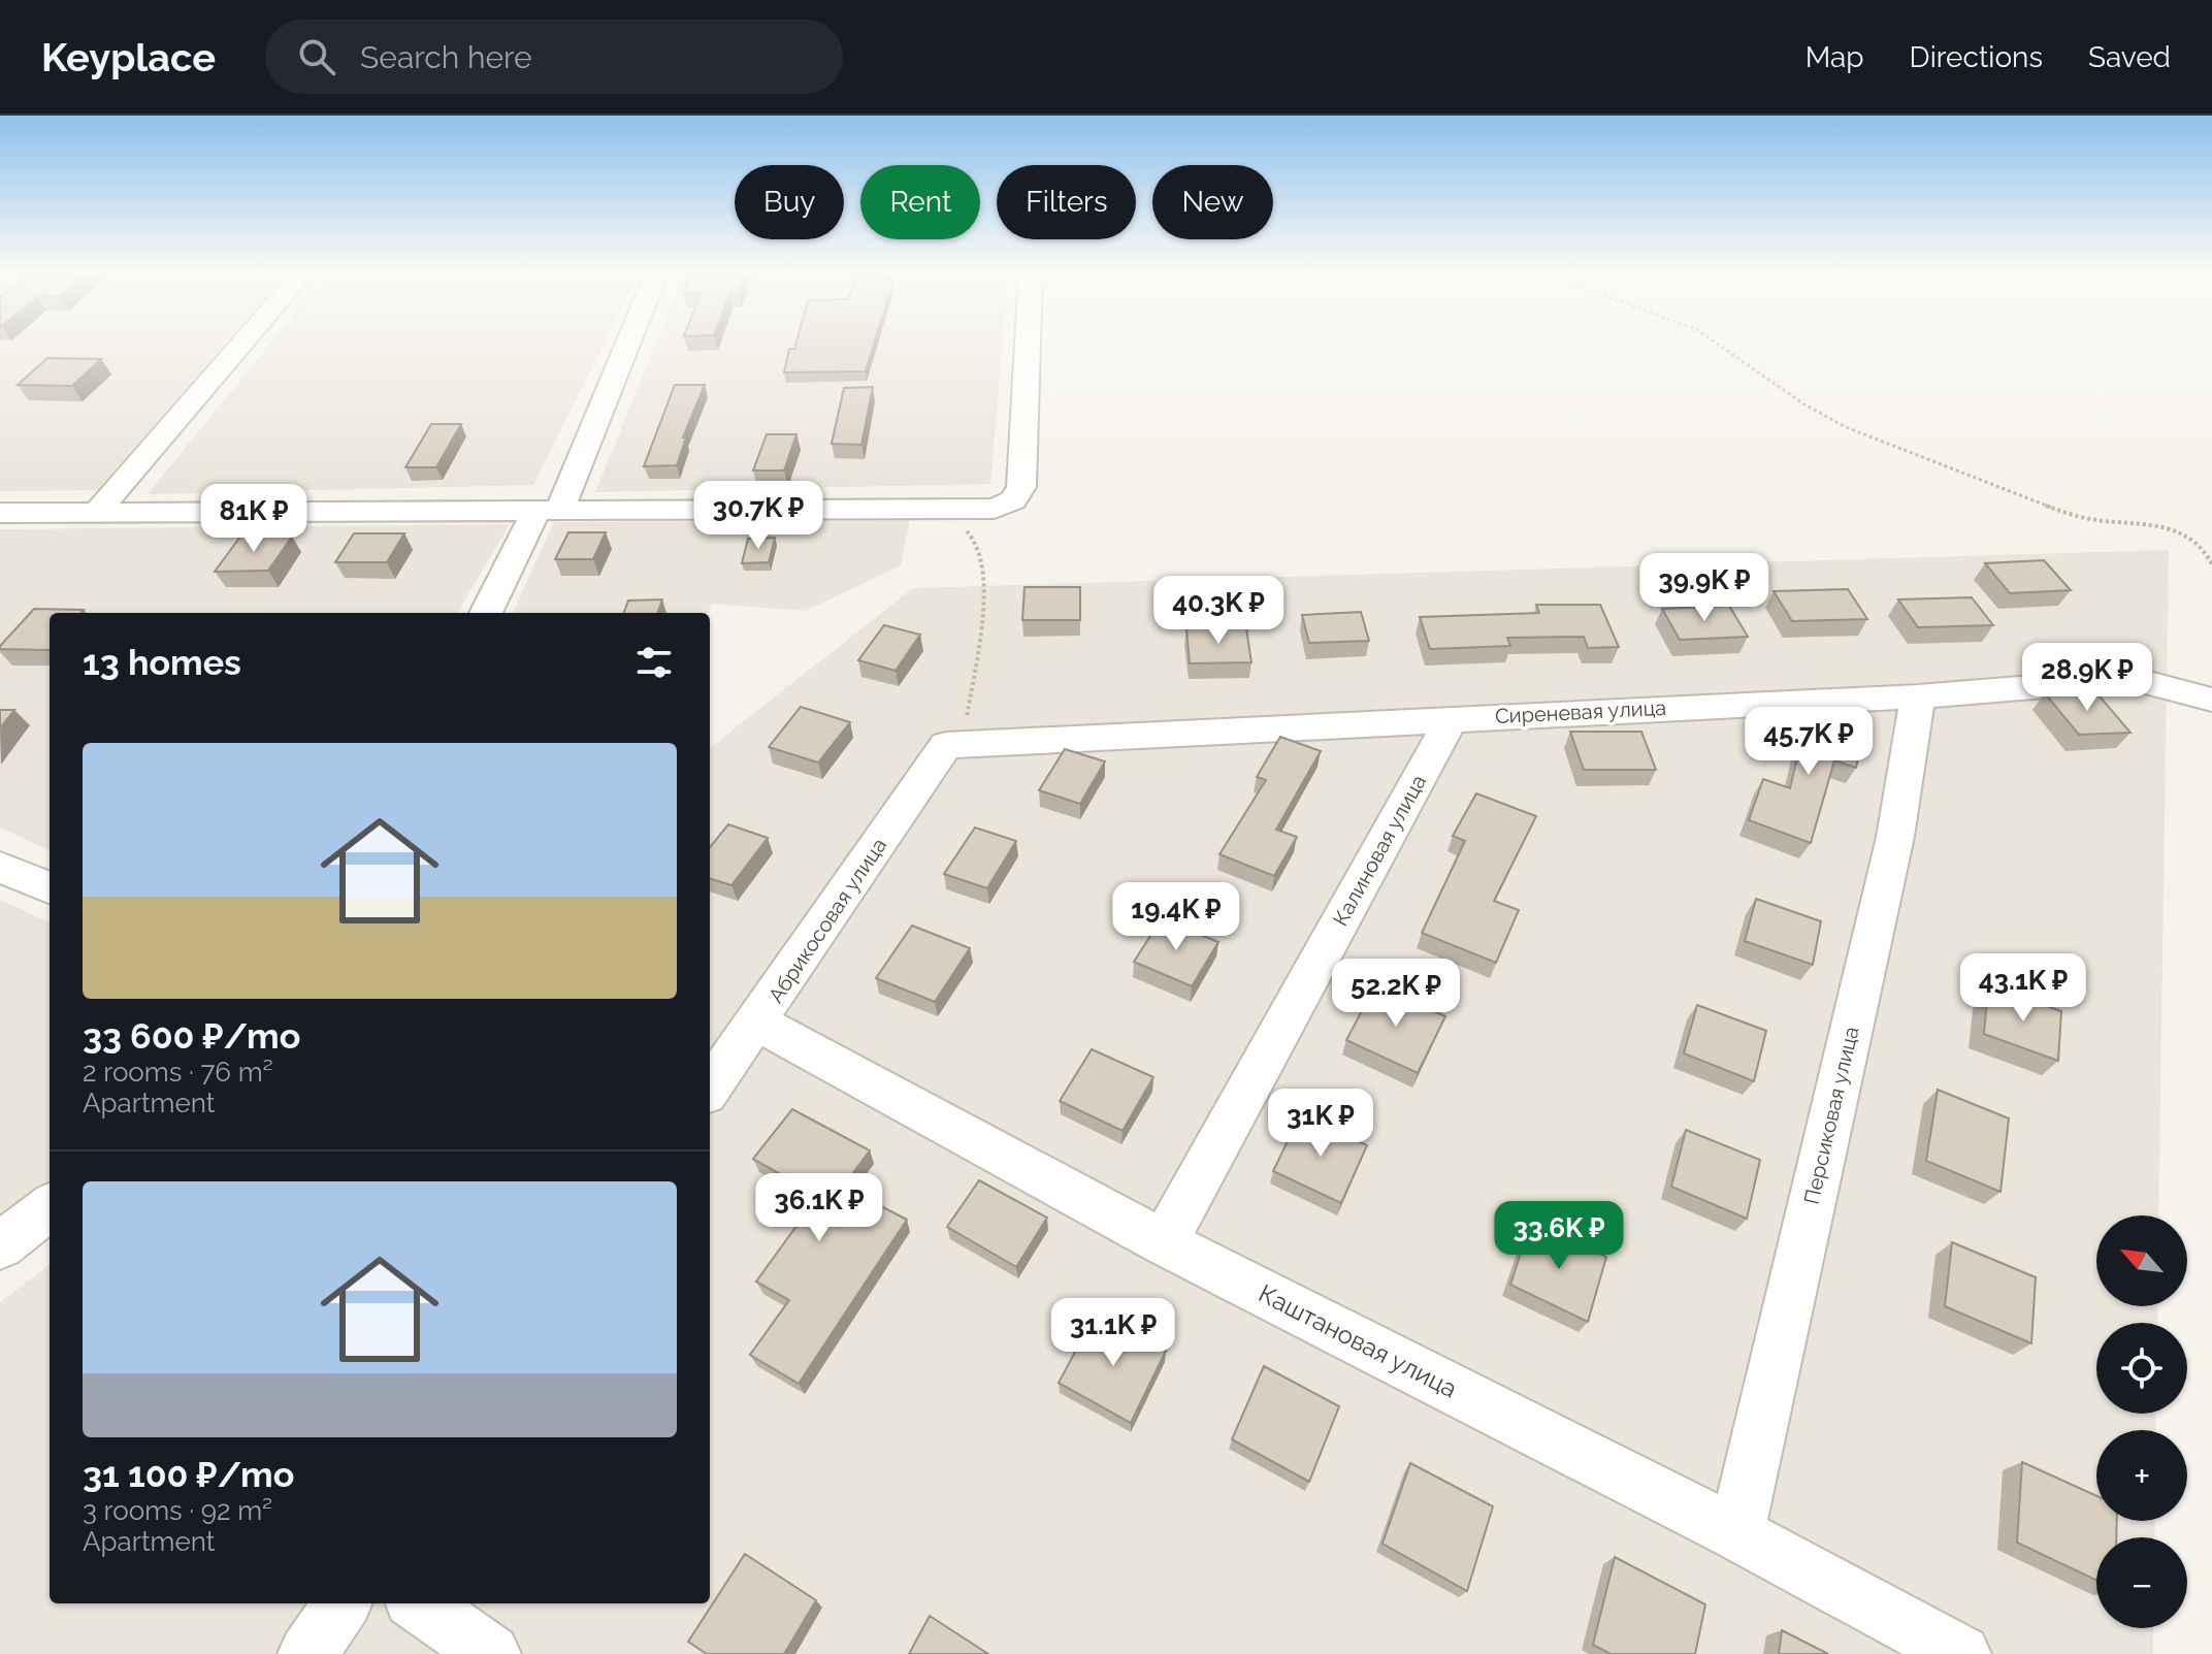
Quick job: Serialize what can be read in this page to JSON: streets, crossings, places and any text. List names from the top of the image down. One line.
{"streets":{"street":["Сиреневая улица","Калиновая улица","Абрикосовая улица","Персиковая улица","Каштановая улица"]},"crossings":[["Сиреневая улица","Калиновая улица"],["Сиреневая улица","Абрикосовая улица"],["Сиреневая улица","Персиковая улица"],["Калиновая улица","Каштановая улица"],["Абрикосовая улица","Каштановая улица"],["Персиковая улица","Каштановая улица"]],"north":"top left","page":{"header":"Keyplace","search":"Search here","nav":["Map","Directions","Saved"],"chip":["Buy","Rent","Filters","New"],"price":["30.7K ₽","81K ₽","39.9K ₽","40.3K ₽","28.9K ₽","45.7K ₽","19.4K ₽","43.1K ₽","52.2K ₽","31K ₽","36.1K ₽","33.6K ₽","31.1K ₽"],"heading":"13 homes","list":[{"name":"33 600 ₽/mo","note":"2 rooms · 76 m² · Apartment"},{"name":"31 100 ₽/mo","note":"3 rooms · 92 m² · Apartment"}],"map_buttons":["+","−"]}}
